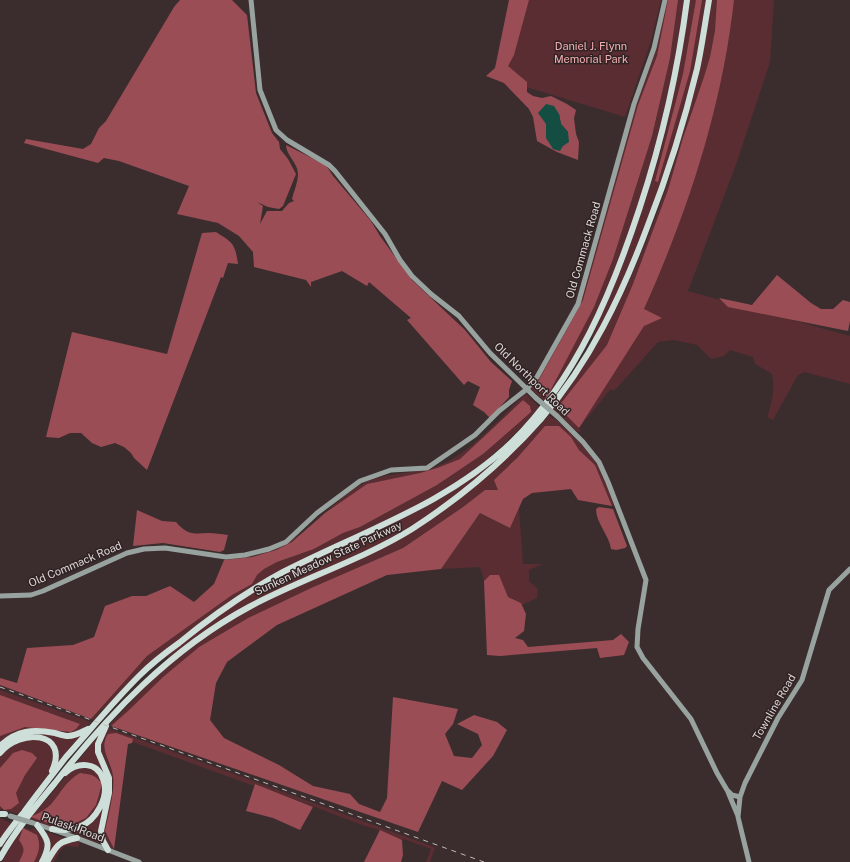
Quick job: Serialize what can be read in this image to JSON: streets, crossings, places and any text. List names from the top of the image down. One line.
{"streets":{"highway":["Sunken Meadow State Parkway"],"main road":["Old Commack Road","Old Northport Road","Townline Road","Pulaski Road"]},"crossings":[["Old Commack Road","Old Northport Road"],["Old Northport Road","Townline Road"]],"parks":["Daniel J. Flynn Memorial Park"]}
